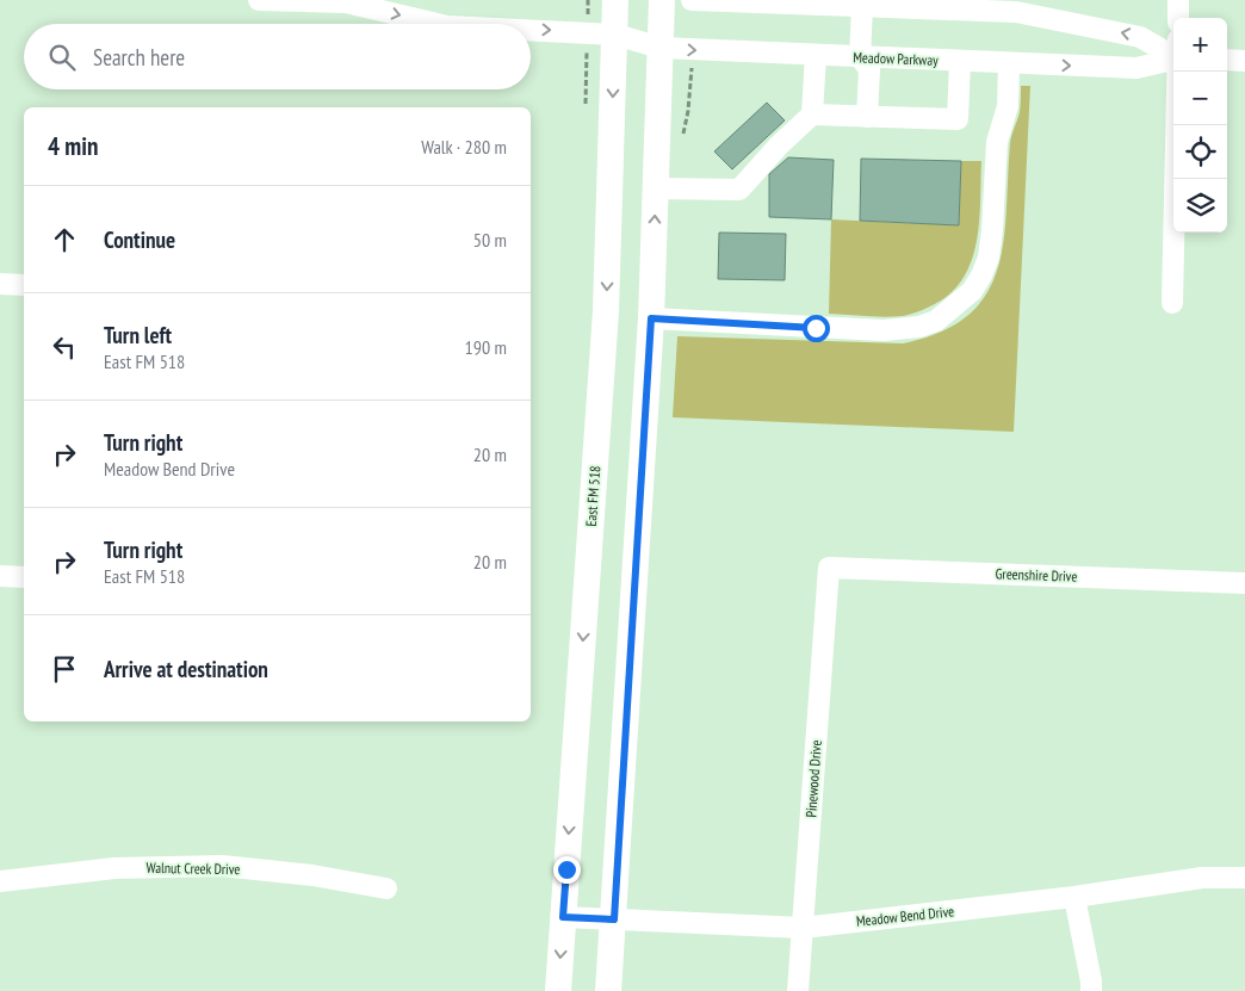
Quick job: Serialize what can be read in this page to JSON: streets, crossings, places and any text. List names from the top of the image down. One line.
{"streets":{"main road":["East FM 518"],"street":["Meadow Parkway","Greenshire Drive","Pinewood Drive","Walnut Creek Drive","Meadow Bend Drive"]},"crossings":[["Meadow Parkway","East FM 518"],["East FM 518","Meadow Bend Drive"],["Greenshire Drive","Pinewood Drive"],["Pinewood Drive","Meadow Bend Drive"]],"page":{"map_buttons":["+","−"],"search":"Search here","heading":["4 min","Walk · 280 m"],"list":[["Continue","50 m"],["Turn left","East FM 518","190 m"],["Turn right","Meadow Bend Drive","20 m"],["Turn right","East FM 518","20 m"],"Arrive at destination"]}}
